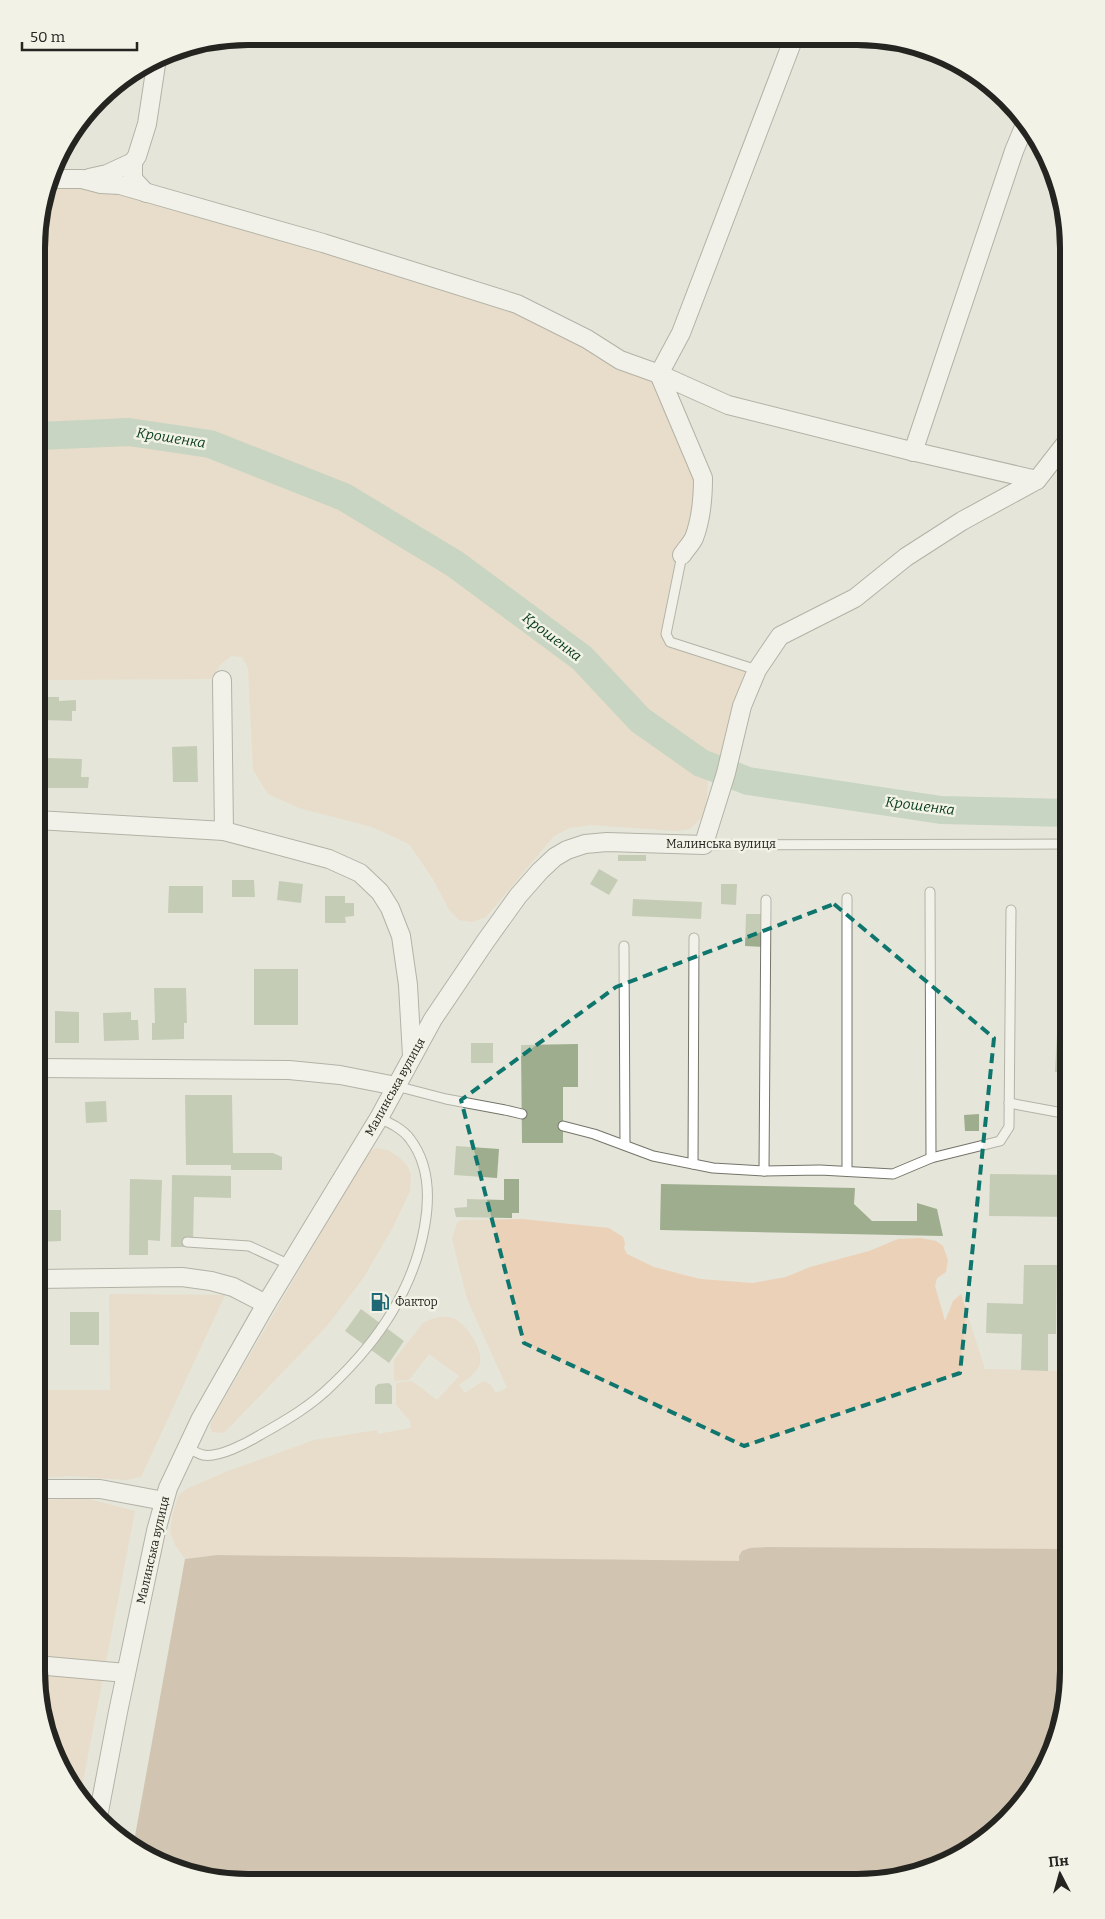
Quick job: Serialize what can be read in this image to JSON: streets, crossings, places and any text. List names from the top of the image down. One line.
{"streets":{"street":["Малинська вулиця"]},"water":["Крошенка"],"places":{"fuel station":["Фактор"]},"scale_bar":"50 m","north":"top"}
